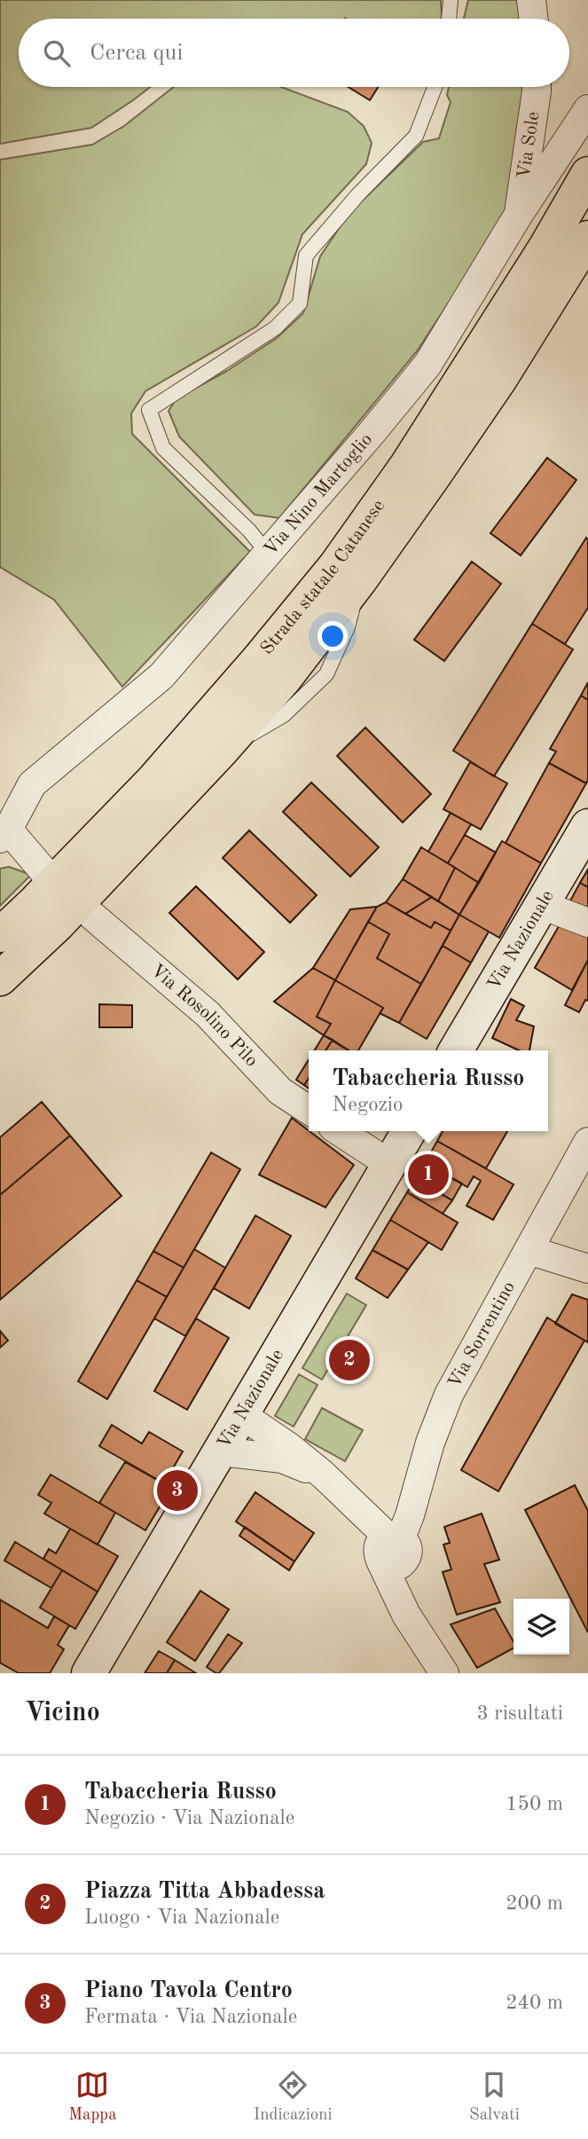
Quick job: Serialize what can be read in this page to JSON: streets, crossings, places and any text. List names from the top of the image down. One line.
{"streets":{"main road":["Strada statale Catanese"],"street":["Via Sole","Via Nino Martoglio","Via Nazionale","Via Rosolino Pilo","Via Sorrentino"]},"crossings":[["Via Sole","Via Nino Martoglio"]],"page":{"search":"Cerca qui","popup":["Tabaccheria Russo","Negozio"],"pins":["1","2","3"],"heading":["Vicino","3 risultati"],"list":[{"mark":"1","name":"Tabaccheria Russo","note":"Negozio · Via Nazionale","value":"150 m"},{"mark":"2","name":"Piazza Titta Abbadessa","note":"Luogo · Via Nazionale","value":"200 m"},{"mark":"3","name":"Piano Tavola Centro","note":"Fermata · Via Nazionale","value":"240 m"}],"nav":["Mappa","Indicazioni","Salvati"]}}
